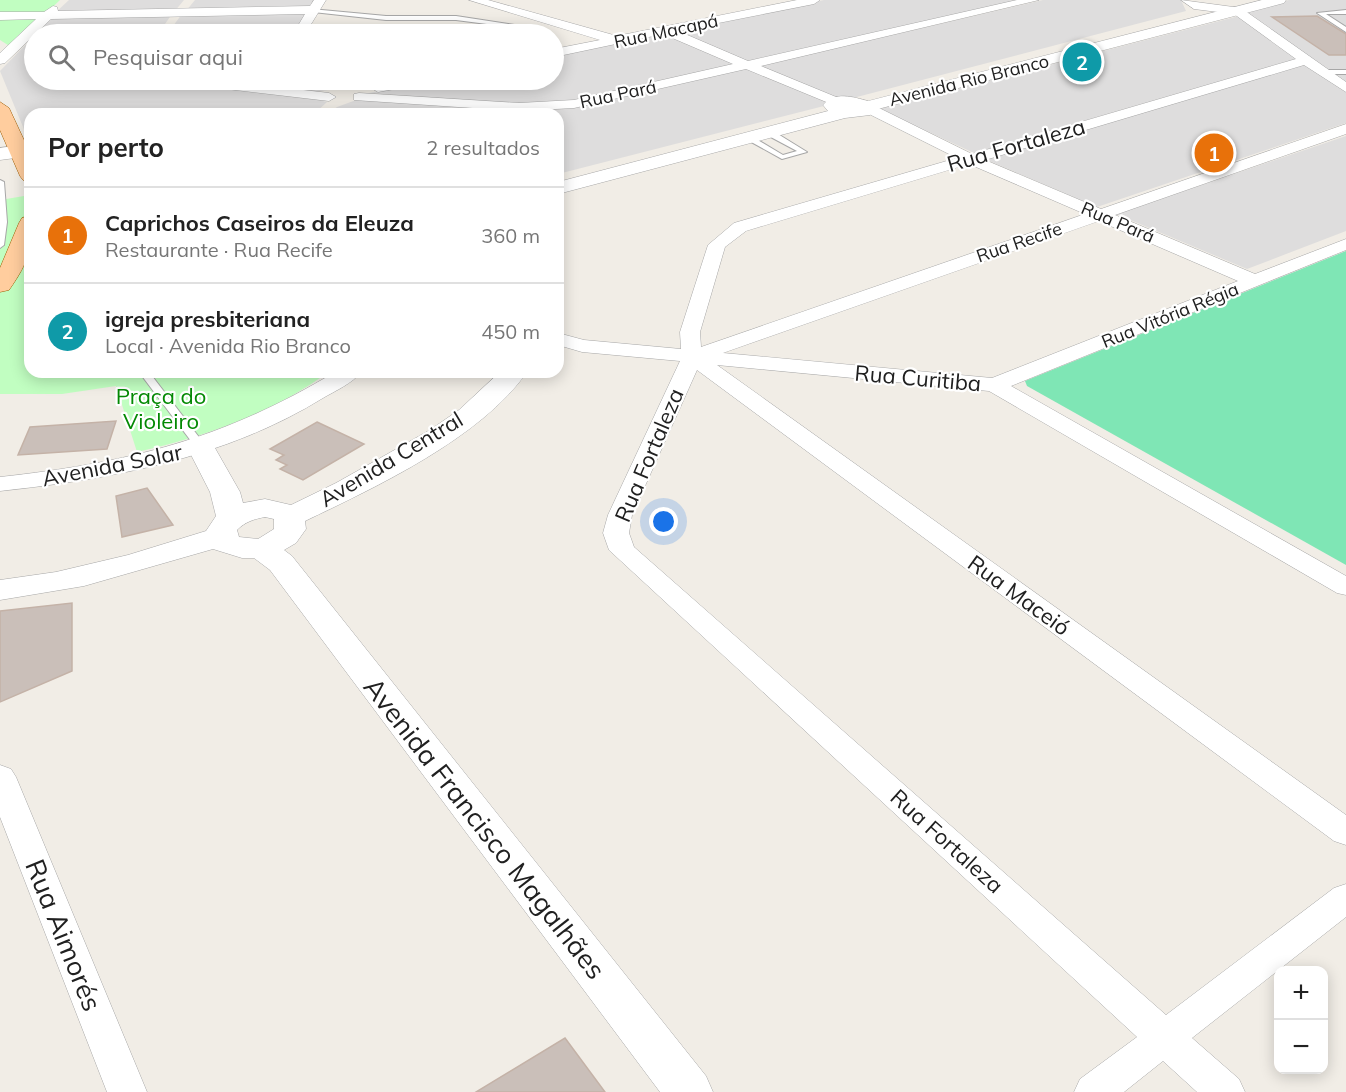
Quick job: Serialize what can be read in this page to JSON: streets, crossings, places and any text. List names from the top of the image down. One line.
{"streets":{"street":["Rua Macapá","Avenida Rio Branco","Rua Pará","Rua Fortaleza","Rua Recife","Rua Vitória Régia","Rua Curitiba","Avenida Central","Avenida Solar","Rua Maceió","Avenida Francisco Magalhães","Rua Aimorés"]},"crossings":[["Rua Macapá","Rua Pará"],["Avenida Rio Branco","Rua Pará"],["Rua Pará","Rua Fortaleza"],["Rua Pará","Rua Recife"],["Rua Pará","Rua Vitória Régia"],["Rua Fortaleza","Rua Recife"],["Rua Fortaleza","Rua Curitiba"],["Rua Fortaleza","Rua Maceió"],["Rua Recife","Rua Curitiba"],["Rua Recife","Rua Maceió"],["Rua Vitória Régia","Rua Curitiba"],["Rua Curitiba","Rua Maceió"],["Avenida Central","Avenida Francisco Magalhães"]],"parks":["Praça do Violeiro"],"page":{"search":"Pesquisar aqui","pins":["2","1"],"heading":["Por perto","2 resultados"],"list":[{"mark":"1","name":"Caprichos Caseiros da Eleuza","note":"Restaurante · Rua Recife","value":"360 m"},{"mark":"2","name":"igreja presbiteriana","note":"Local · Avenida Rio Branco","value":"450 m"}],"map_buttons":["+","−"]}}
